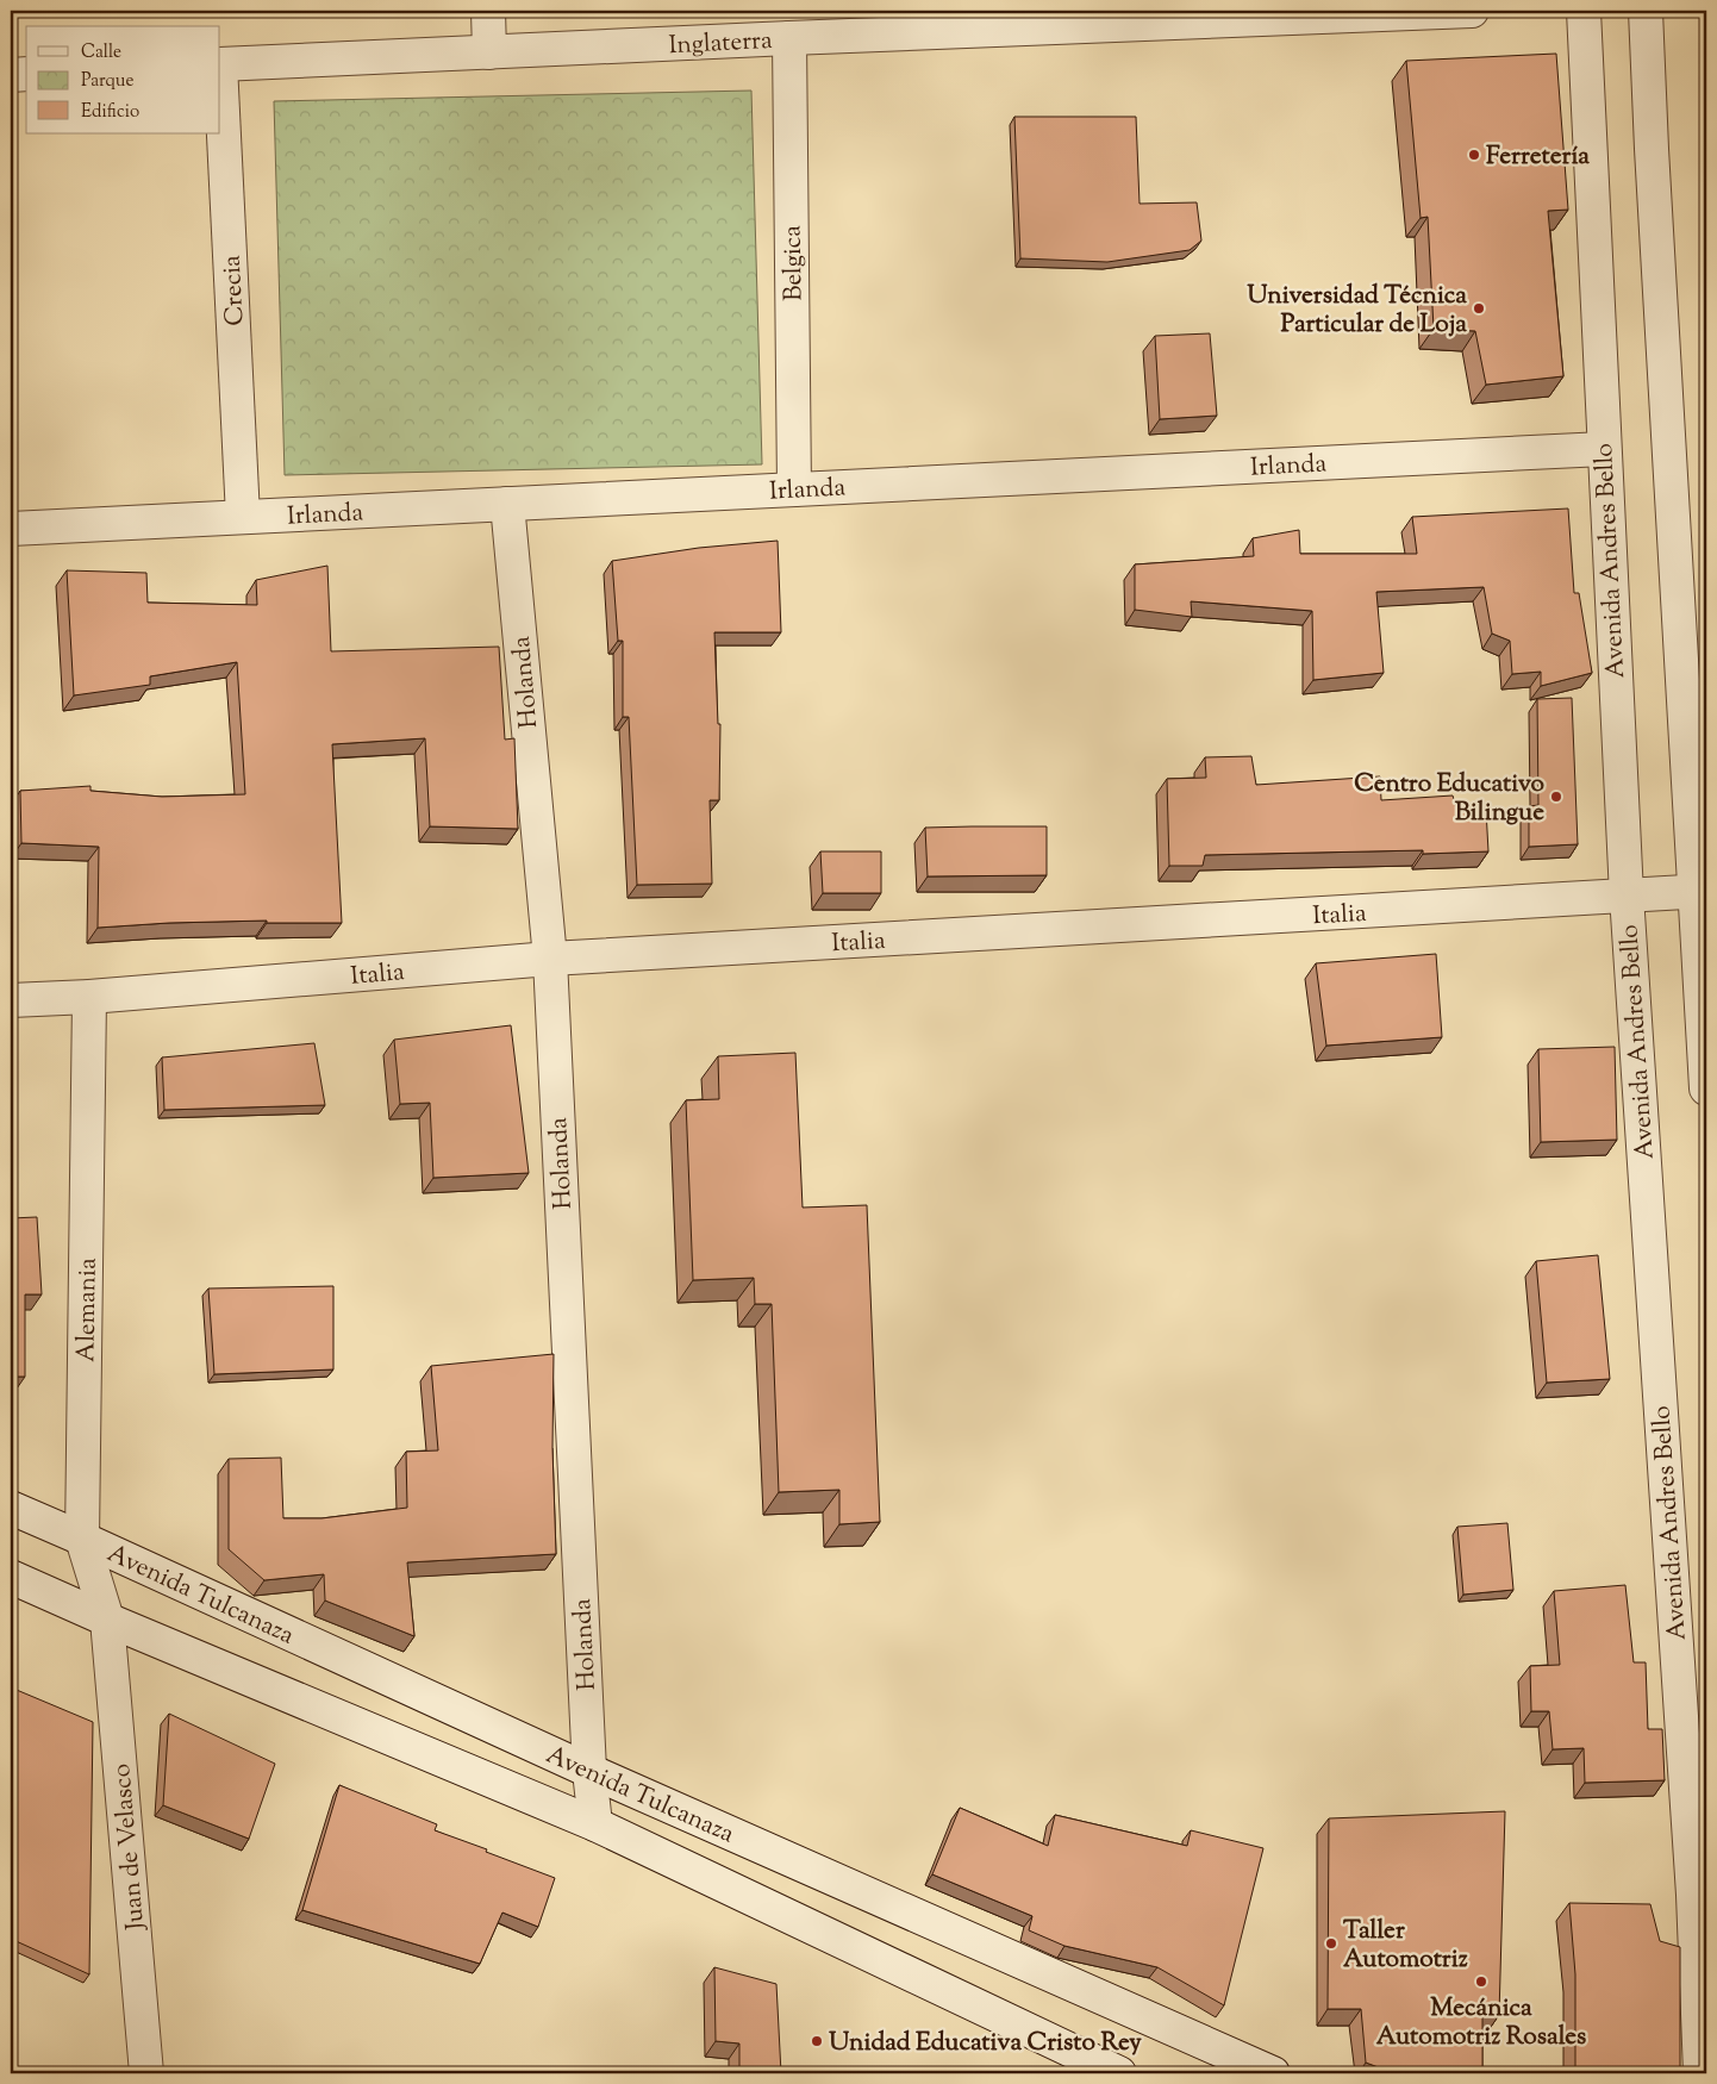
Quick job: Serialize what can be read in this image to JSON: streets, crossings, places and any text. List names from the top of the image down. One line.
{"streets":{"street":["Inglaterra","Belgica","Crecia","Irlanda","Avenida Andres Bello","Holanda","Italia","Alemania","Avenida Tulcanaza","Juan de Velasco"]},"crossings":[["Inglaterra","Belgica"],["Belgica","Irlanda"],["Crecia","Irlanda"],["Irlanda","Avenida Andres Bello"],["Irlanda","Holanda"],["Avenida Andres Bello","Italia"],["Holanda","Italia"],["Holanda","Avenida Tulcanaza"],["Italia","Alemania"],["Alemania","Avenida Tulcanaza"],["Alemania","Juan de Velasco"],["Avenida Tulcanaza","Juan de Velasco"]],"places":["Ferretería","Universidad Técnica Particular de Loja","Centro Educativo Bilingue","Taller Automotriz","Mecánica Automotriz Rosales","Unidad Educativa Cristo Rey"],"legend":["Calle","Parque","Edificio"]}
